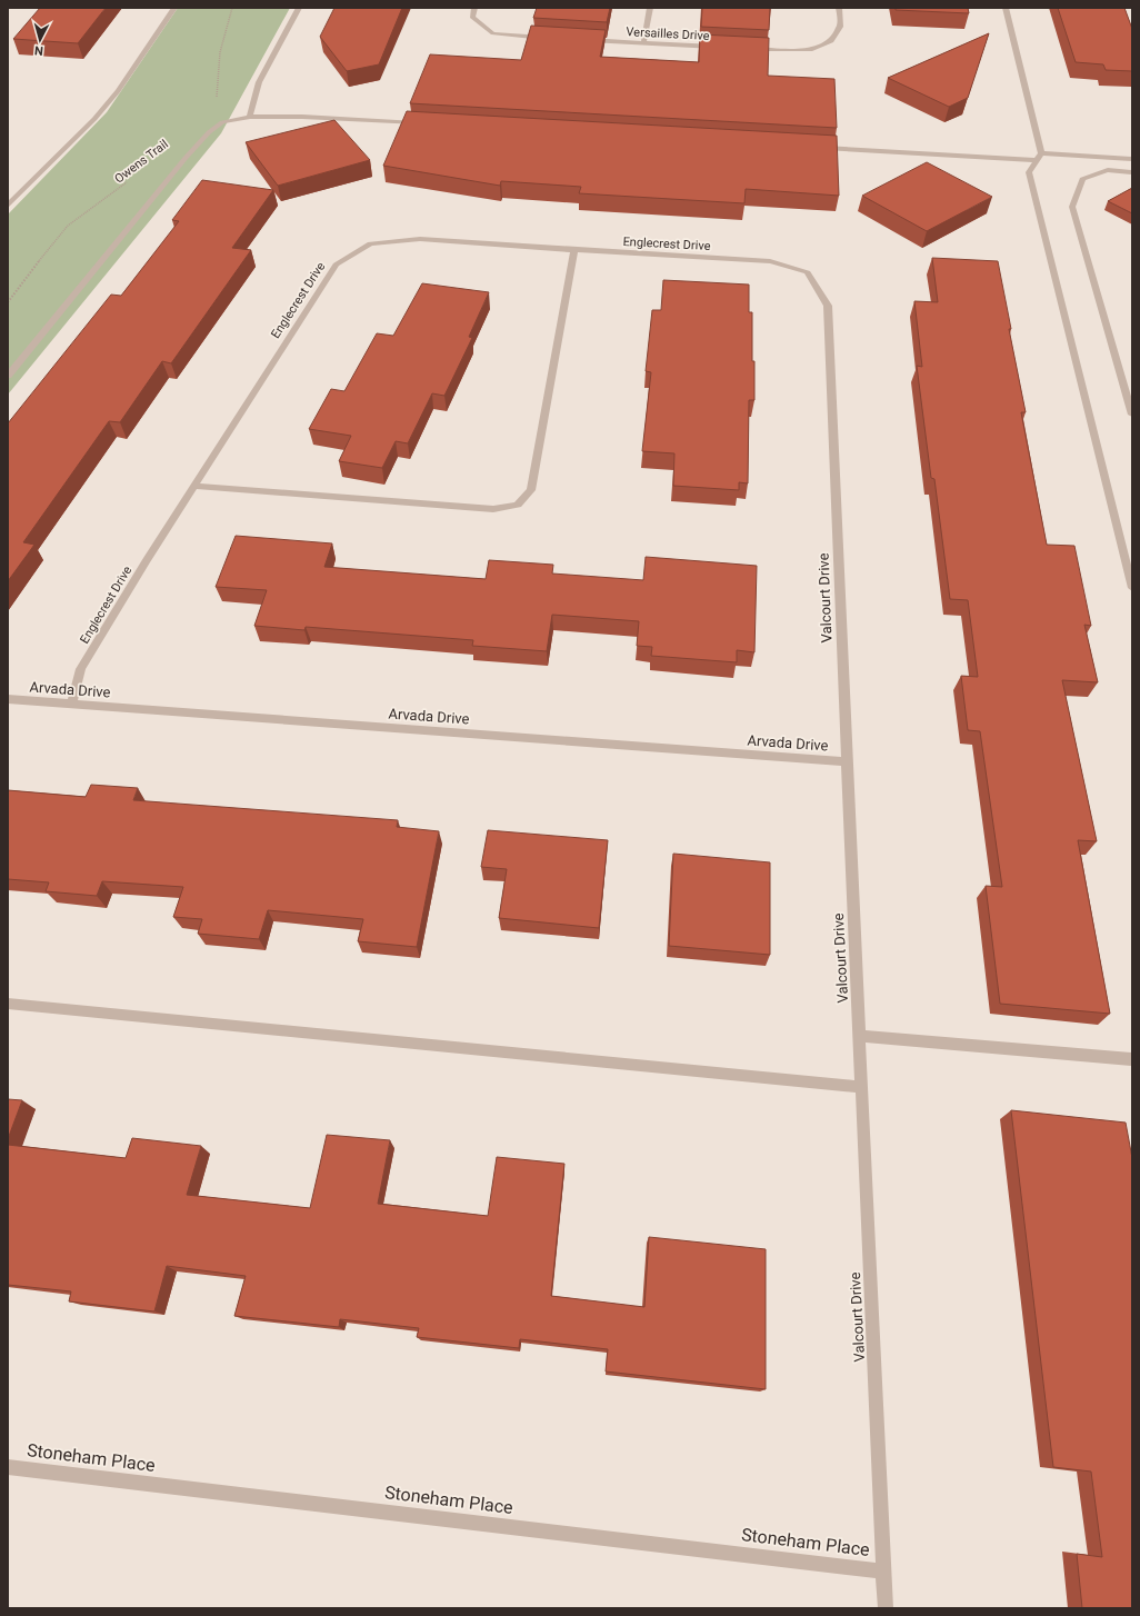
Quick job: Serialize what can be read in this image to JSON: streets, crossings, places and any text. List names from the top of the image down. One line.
{"streets":{"street":["Versailles Drive","Englecrest Drive","Valcourt Drive","Arvada Drive","Stoneham Place"],"path":["Owens Trail"]},"crossings":[["Englecrest Drive","Valcourt Drive"],["Englecrest Drive","Arvada Drive"],["Valcourt Drive","Arvada Drive"],["Valcourt Drive","Stoneham Place"]],"north":"bottom"}
